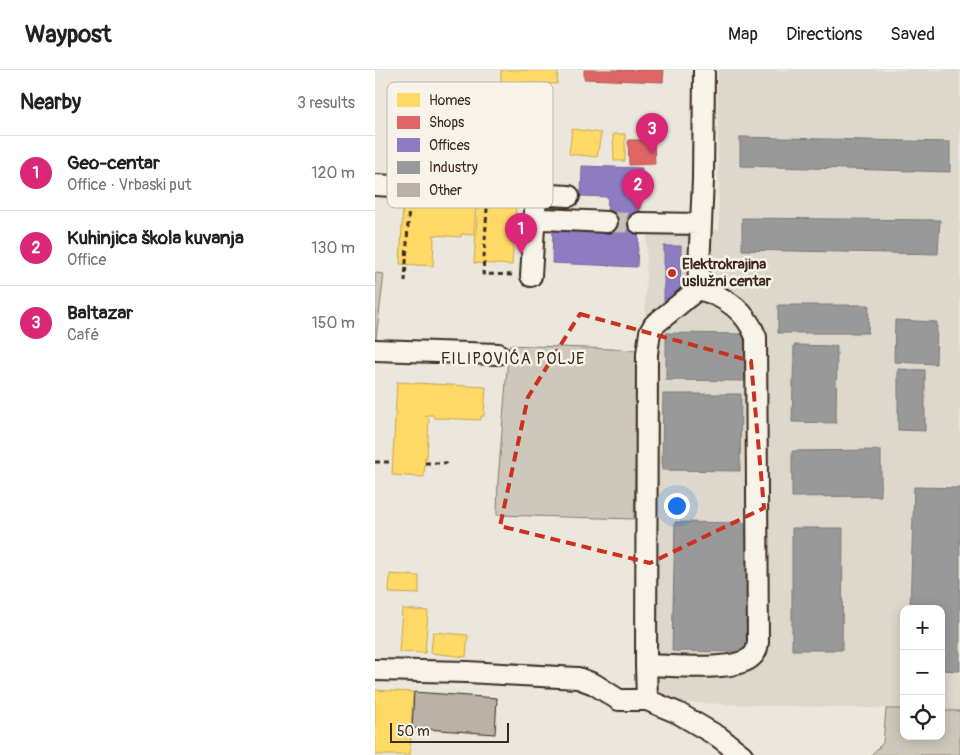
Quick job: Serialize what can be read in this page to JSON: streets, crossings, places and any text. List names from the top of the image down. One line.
{"districts":["FILIPOVIĆA POLJE"],"places":["Elektrokrajina uslužni centar"],"legend":["Homes","Shops","Offices","Industry","Other"],"scale_bar":"50 m","page":{"header":"Waypost","nav":["Map","Directions","Saved"],"heading":["Nearby","3 results"],"pins":["3","2","1"],"list":[{"mark":"1","name":"Geo-centar","note":"Office · Vrbaski put","value":"120 m"},{"mark":"2","name":"Kuhinjica škola kuvanja","note":"Office","value":"130 m"},{"mark":"3","name":"Baltazar","note":"Café","value":"150 m"}],"map_buttons":["+","−"],"scale":"50 m"}}
